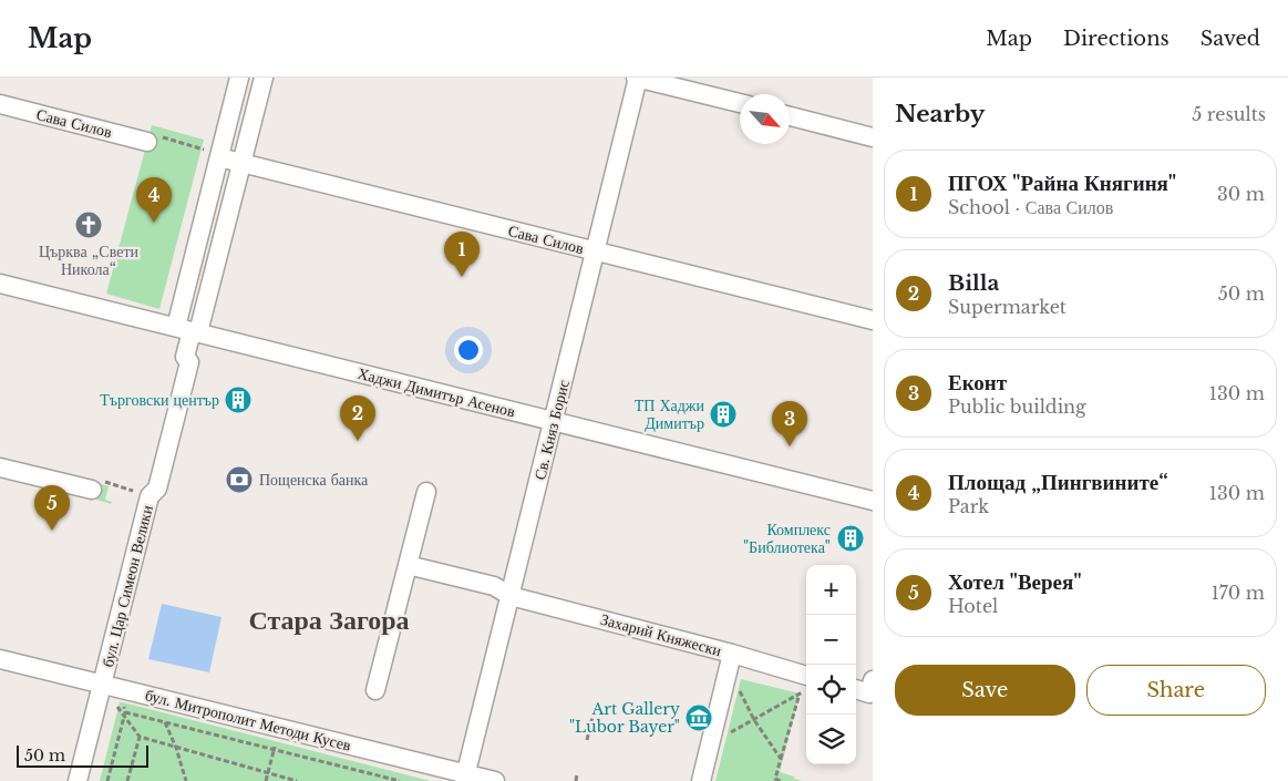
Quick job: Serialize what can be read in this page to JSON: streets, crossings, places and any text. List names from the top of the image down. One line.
{"streets":{"street":["Сава Силов","Хаджи Димитър Асенов","Св. Княз Борис","бул. Цар Симеон Велики","Захарий Княжески","бул. Митрополит Методи Кусев"]},"crossings":[["Сава Силов","Св. Княз Борис"],["Сава Силов","бул. Цар Симеон Велики"],["Хаджи Димитър Асенов","Св. Княз Борис"],["Хаджи Димитър Асенов","бул. Цар Симеон Велики"],["Св. Княз Борис","Захарий Княжески"],["Св. Княз Борис","бул. Митрополит Методи Кусев"],["бул. Цар Симеон Велики","бул. Митрополит Методи Кусев"]],"districts":["Стара Загора"],"places":{"church":["Църква „Свети Никола“"],"building":["Търговски център","ТП Хаджи Димитър","Комплекс \"Библиотека\""],"bank":["Пощенска банка"],"museum":["Art Gallery \"Lubor Bayer\""]},"scale_bar":"50 m","north":"bottom right","page":{"header":"Map","nav":["Map","Directions","Saved"],"heading":["Nearby","5 results"],"list":[{"mark":"1","name":"ПГОХ \"Райна Княгиня\"","note":"School · Сава Силов","value":"30 m"},{"mark":"2","name":"Billa","note":"Supermarket","value":"50 m"},{"mark":"3","name":"Еконт","note":"Public building","value":"130 m"},{"mark":"4","name":"Площад „Пингвините“","note":"Park","value":"130 m"},{"mark":"5","name":"Хотел \"Верея\"","note":"Hotel","value":"170 m"}],"pins":["4","1","2","3","5"],"map_buttons":["+","−"],"buttons":["Save","Share"],"scale":"50 m"}}
